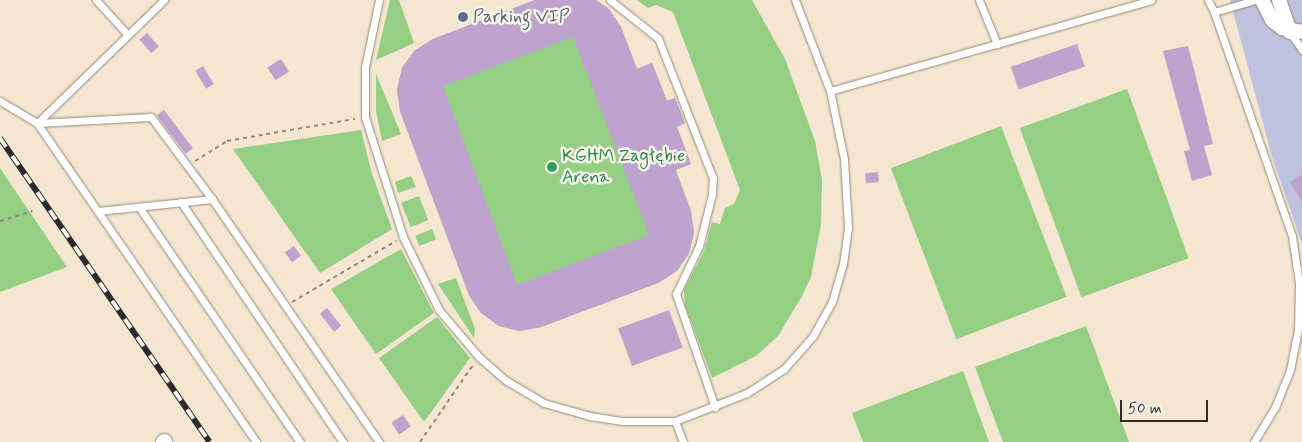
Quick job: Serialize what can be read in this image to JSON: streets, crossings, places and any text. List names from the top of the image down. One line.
{"places":["Parking VIP","KGHM Zagłębie Arena"],"scale_bar":"50 m"}
